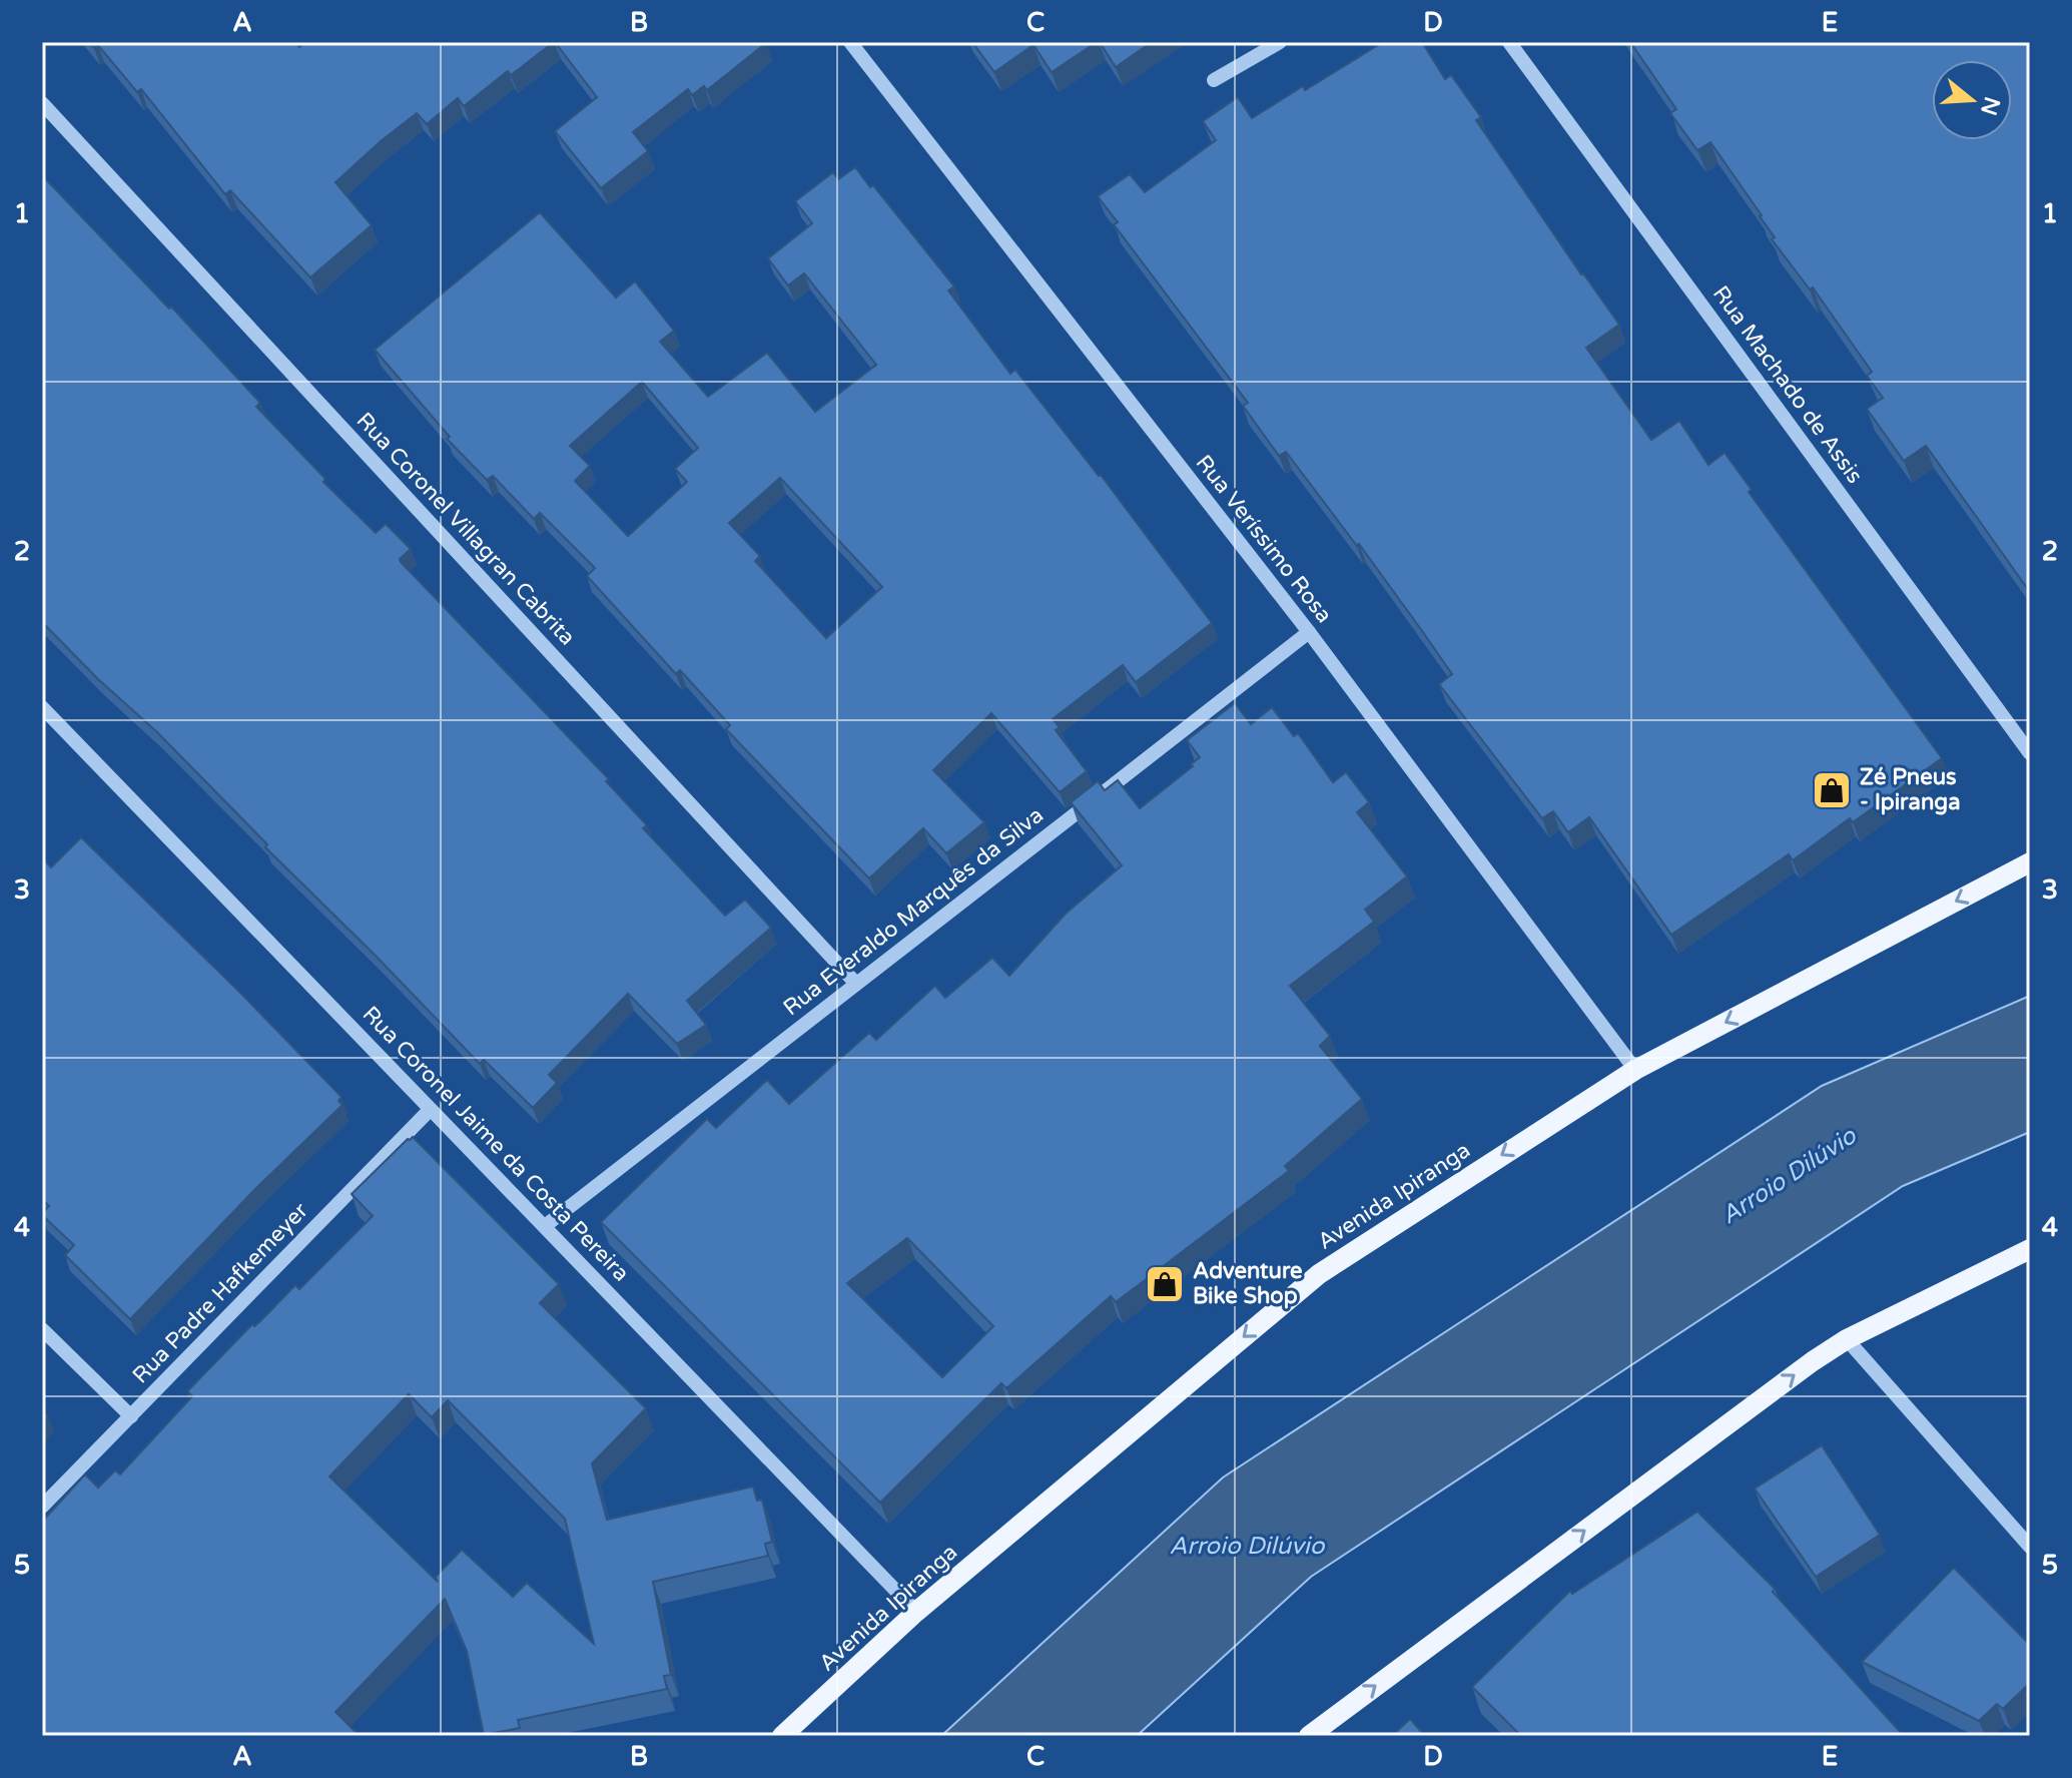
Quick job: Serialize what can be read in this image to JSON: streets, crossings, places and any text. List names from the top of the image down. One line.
{"streets":{"main road":["Avenida Ipiranga"],"street":["Rua Machado de Assis","Rua Coronel Villagran Cabrita","Rua Veríssimo Rosa","Rua Everaldo Marquês da Silva","Rua Coronel Jaime da Costa Pereira","Rua Padre Hafkemeyer"]},"crossings":[["Rua Coronel Villagran Cabrita","Rua Everaldo Marquês da Silva"],["Rua Veríssimo Rosa","Rua Everaldo Marquês da Silva"],["Rua Veríssimo Rosa","Avenida Ipiranga"],["Rua Everaldo Marquês da Silva","Rua Coronel Jaime da Costa Pereira"],["Rua Coronel Jaime da Costa Pereira","Avenida Ipiranga"],["Rua Coronel Jaime da Costa Pereira","Rua Padre Hafkemeyer"]],"one_way":["Avenida Ipiranga"],"water":["Arroio Dilúvio"],"places":{"shop":["Zé Pneus - Ipiranga","Adventure Bike Shop"]},"north":"right","grid":{"columns":["A","B","C","D","E"],"rows":["1","2","3","4","5"]}}
